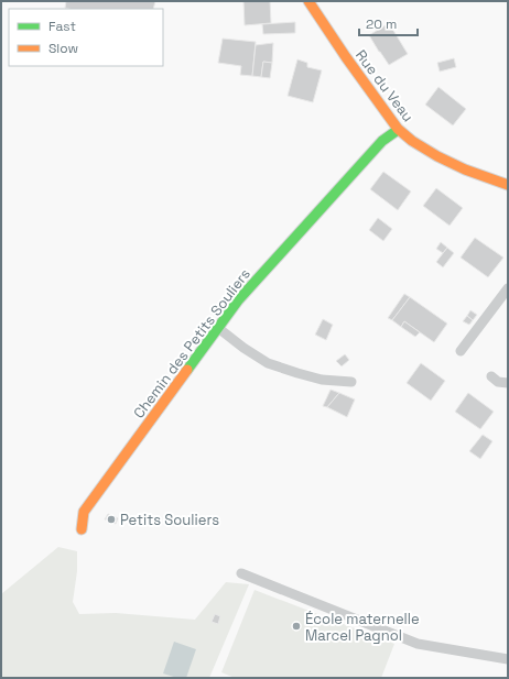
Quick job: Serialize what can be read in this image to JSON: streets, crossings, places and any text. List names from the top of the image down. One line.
{"streets":{"street":["Rue du Veau","Chemin des Petits Souliers"]},"crossings":[["Rue du Veau","Chemin des Petits Souliers"]],"places":["Petits Souliers","École maternelle Marcel Pagnol"],"legend":["Fast","Slow"],"scale_bar":"20 m"}
